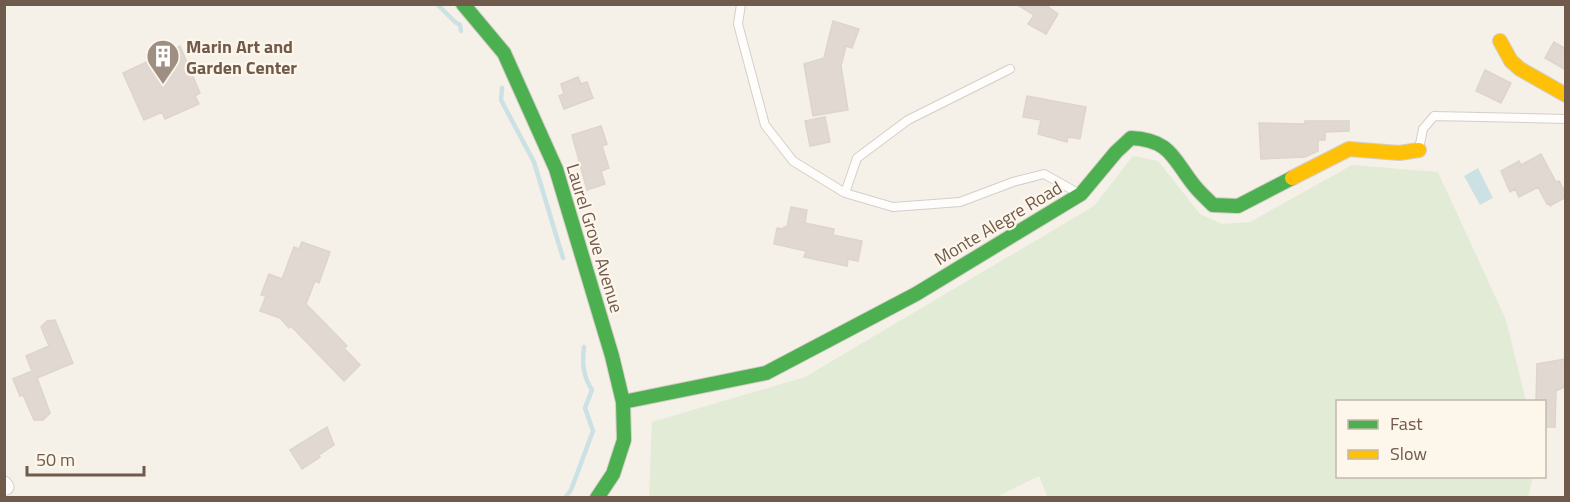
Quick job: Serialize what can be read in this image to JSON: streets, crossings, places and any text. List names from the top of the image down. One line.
{"streets":{"street":["Monte Alegre Road","Laurel Grove Avenue"]},"crossings":[["Monte Alegre Road","Laurel Grove Avenue"]],"places":{"building":["Marin Art and Garden Center"]},"legend":["Fast","Slow"],"scale_bar":"50 m"}
